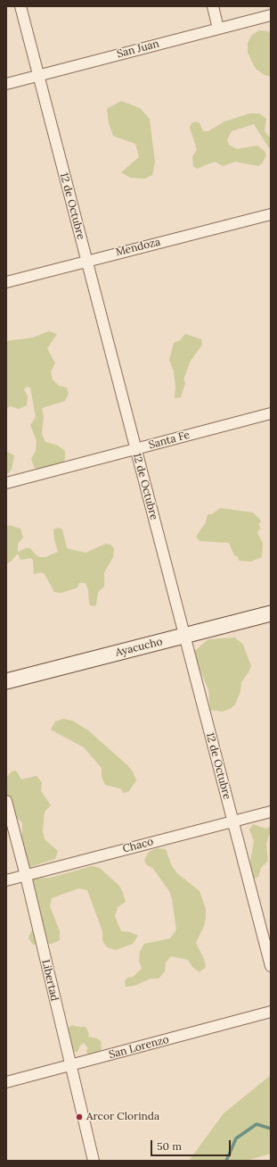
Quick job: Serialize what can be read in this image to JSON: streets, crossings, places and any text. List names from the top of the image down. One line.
{"streets":{"street":["San Juan","12 de Octubre","Mendoza","Santa Fe","Ayacucho","Chaco","Libertad","San Lorenzo"]},"crossings":[["San Juan","12 de Octubre"],["12 de Octubre","Mendoza"],["12 de Octubre","Santa Fe"],["12 de Octubre","Ayacucho"],["12 de Octubre","Chaco"],["Chaco","Libertad"],["Libertad","San Lorenzo"]],"places":["Arcor Clorinda"],"scale_bar":"50 m"}
